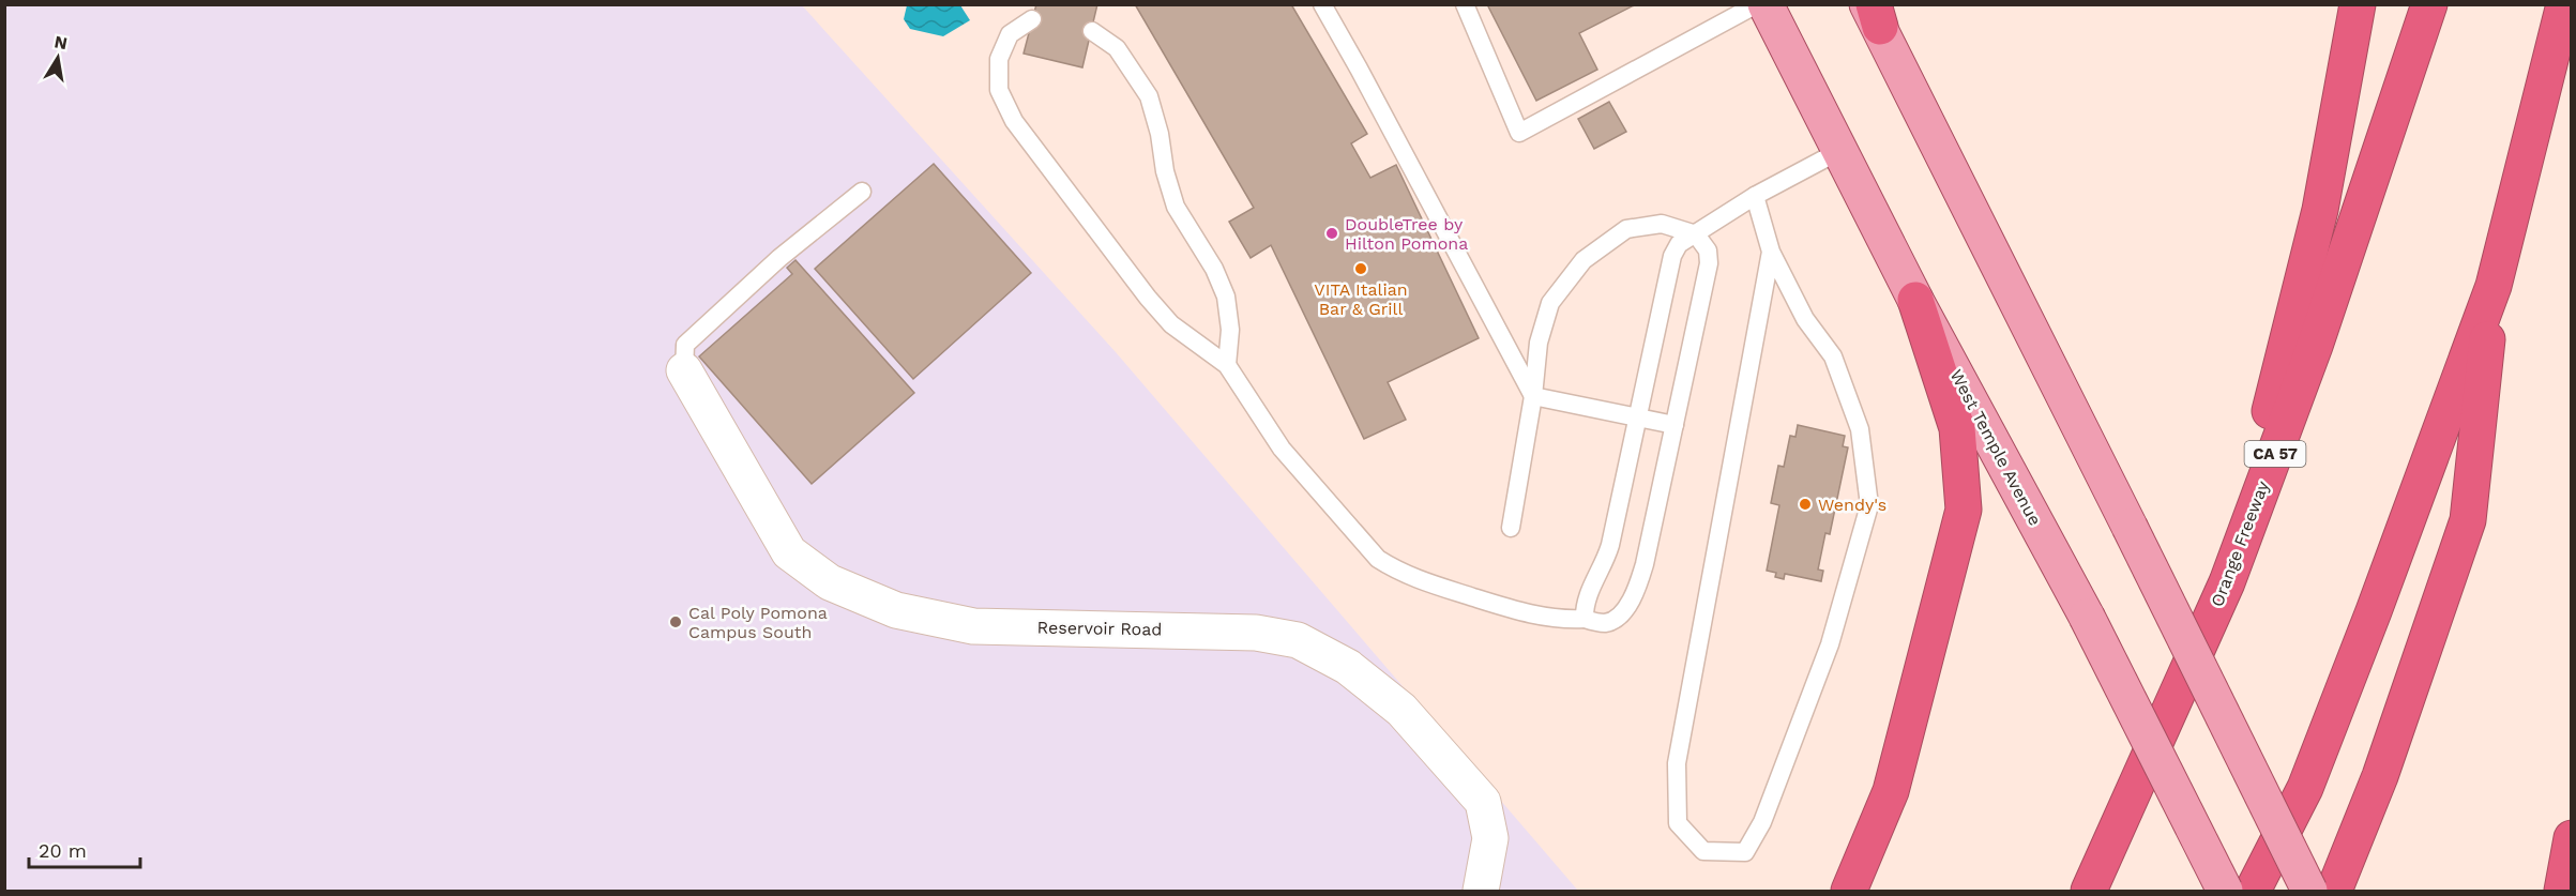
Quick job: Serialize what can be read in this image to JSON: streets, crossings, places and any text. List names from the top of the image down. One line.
{"streets":{"highway":["CA 57","Orange Freeway"],"main road":["West Temple Avenue"],"street":["Reservoir Road"]},"places":["DoubleTree by Hilton Pomona","VITA Italian Bar & Grill","Wendy's","Cal Poly Pomona Campus South"],"scale_bar":"20 m","north":"top"}
